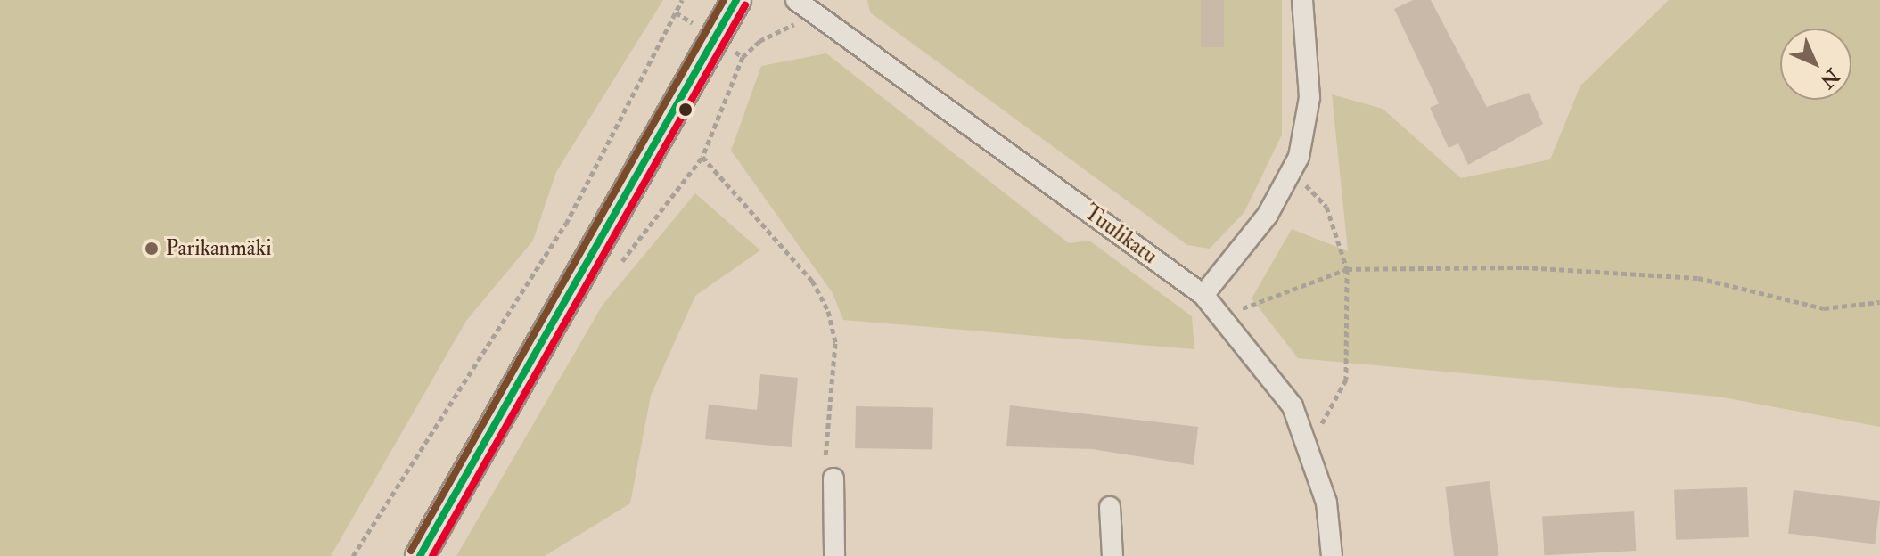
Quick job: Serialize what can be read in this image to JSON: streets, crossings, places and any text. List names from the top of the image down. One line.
{"streets":{"street":["Tuulikatu"]},"places":["Parikanmäki"],"north":"bottom right"}
